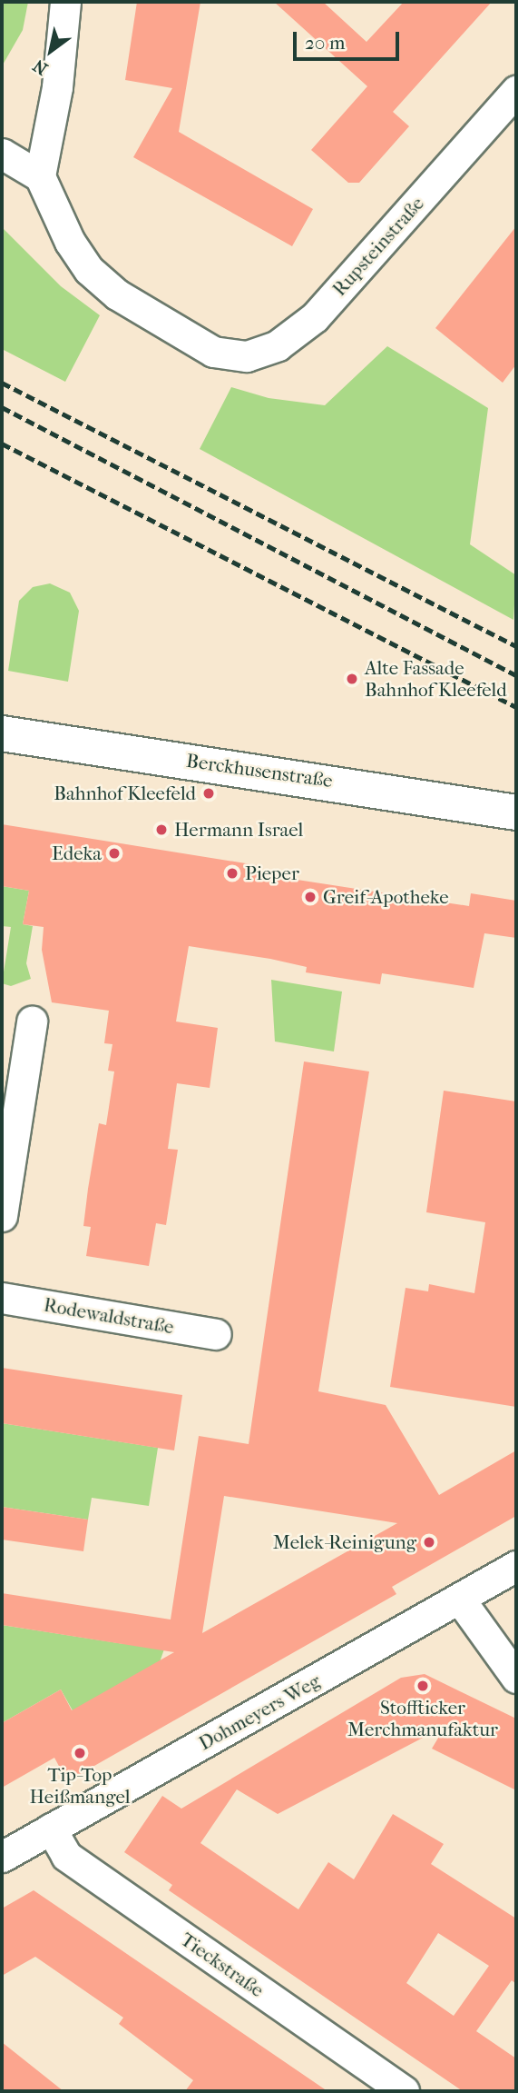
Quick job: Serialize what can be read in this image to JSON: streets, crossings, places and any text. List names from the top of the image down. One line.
{"streets":{"street":["Rupsteinstraße","Berckhusenstraße","Rodewaldstraße","Dohmeyers Weg","Tieckstraße"]},"crossings":[["Dohmeyers Weg","Tieckstraße"]],"places":["Alte Fassade Bahnhof Kleefeld","Bahnhof Kleefeld","Hermann Israel","Edeka","Pieper","Greif-Apotheke","Melek-Reinigung","Stoffticker Merchmanufaktur","Tip-Top Heißmangel"],"scale_bar":"20 m","north":"bottom left"}
